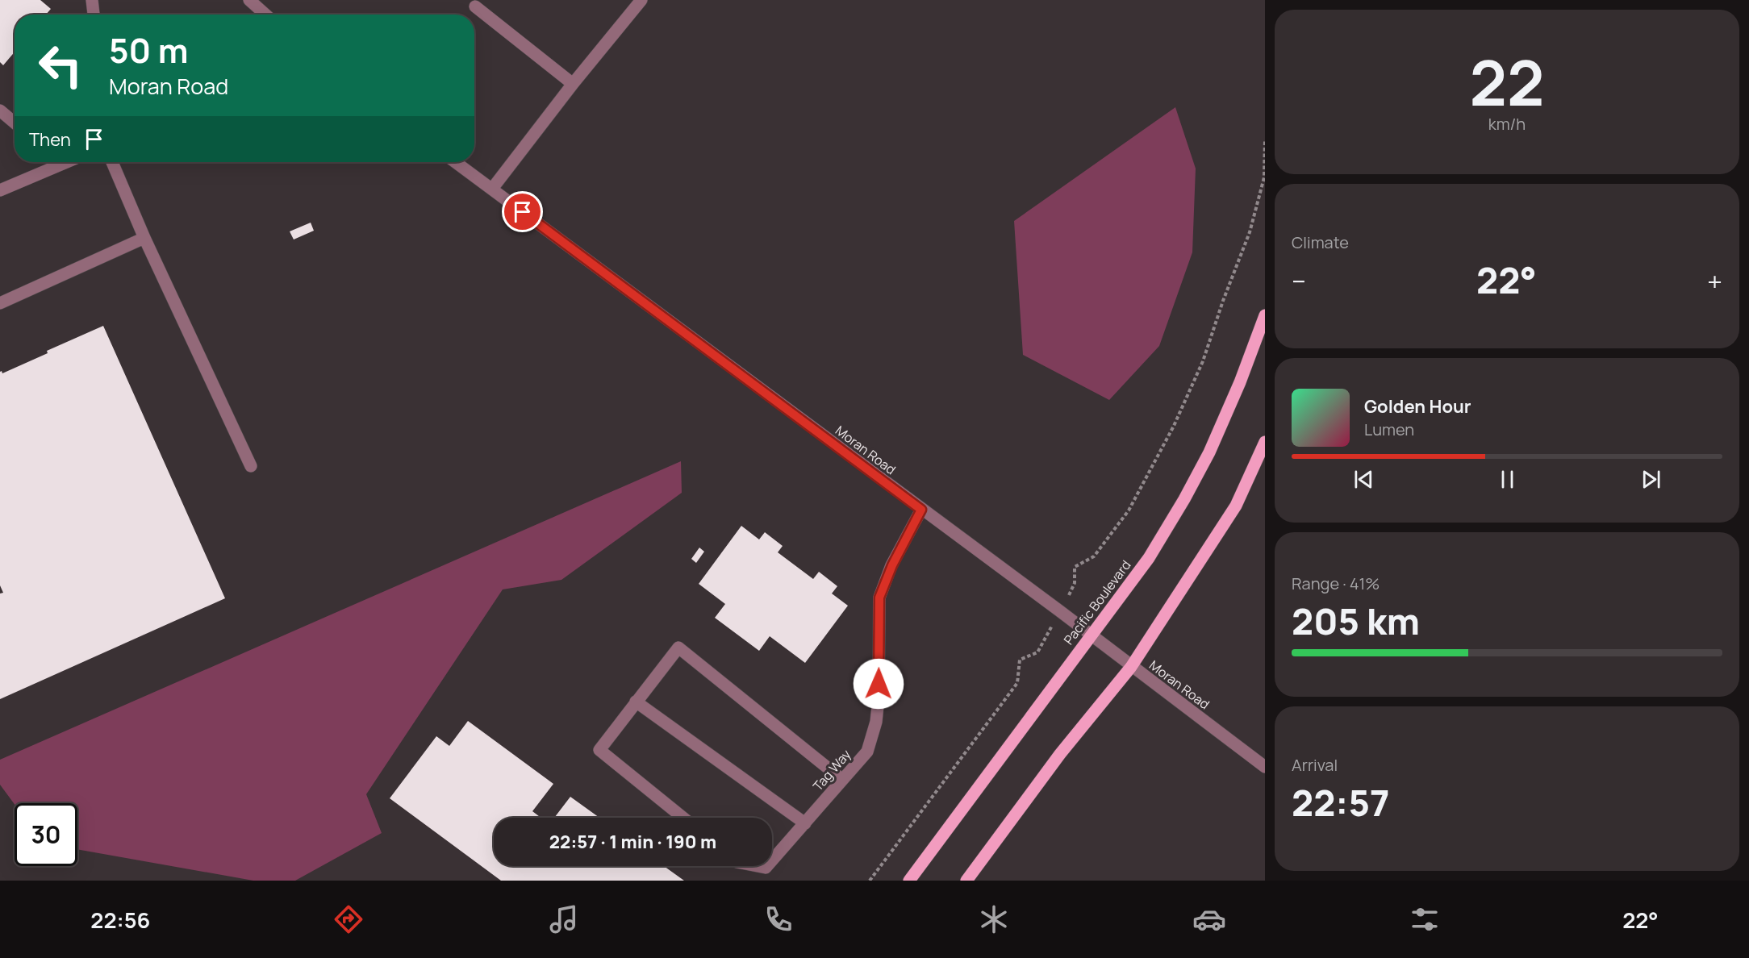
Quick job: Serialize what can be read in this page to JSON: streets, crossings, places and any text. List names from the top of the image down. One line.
{"streets":{"main road":["Pacific Boulevard"],"street":["Moran Road","Tag Way"]},"crossings":[["Moran Road","Pacific Boulevard"],["Moran Road","Tag Way"]],"page":{"tile":[["22","km/h"],"Climate",["Range · 41%","205 km"],["Arrival","22:57"]],"turn":["50 m","Moran Road"],"then":"Then","heat":["−","22°","+"],"song":["Golden Hour","Lumen"],"limit":"30","trip":"22:57 · 1 min · 190 m","tabs":["22:56","22°"]}}
